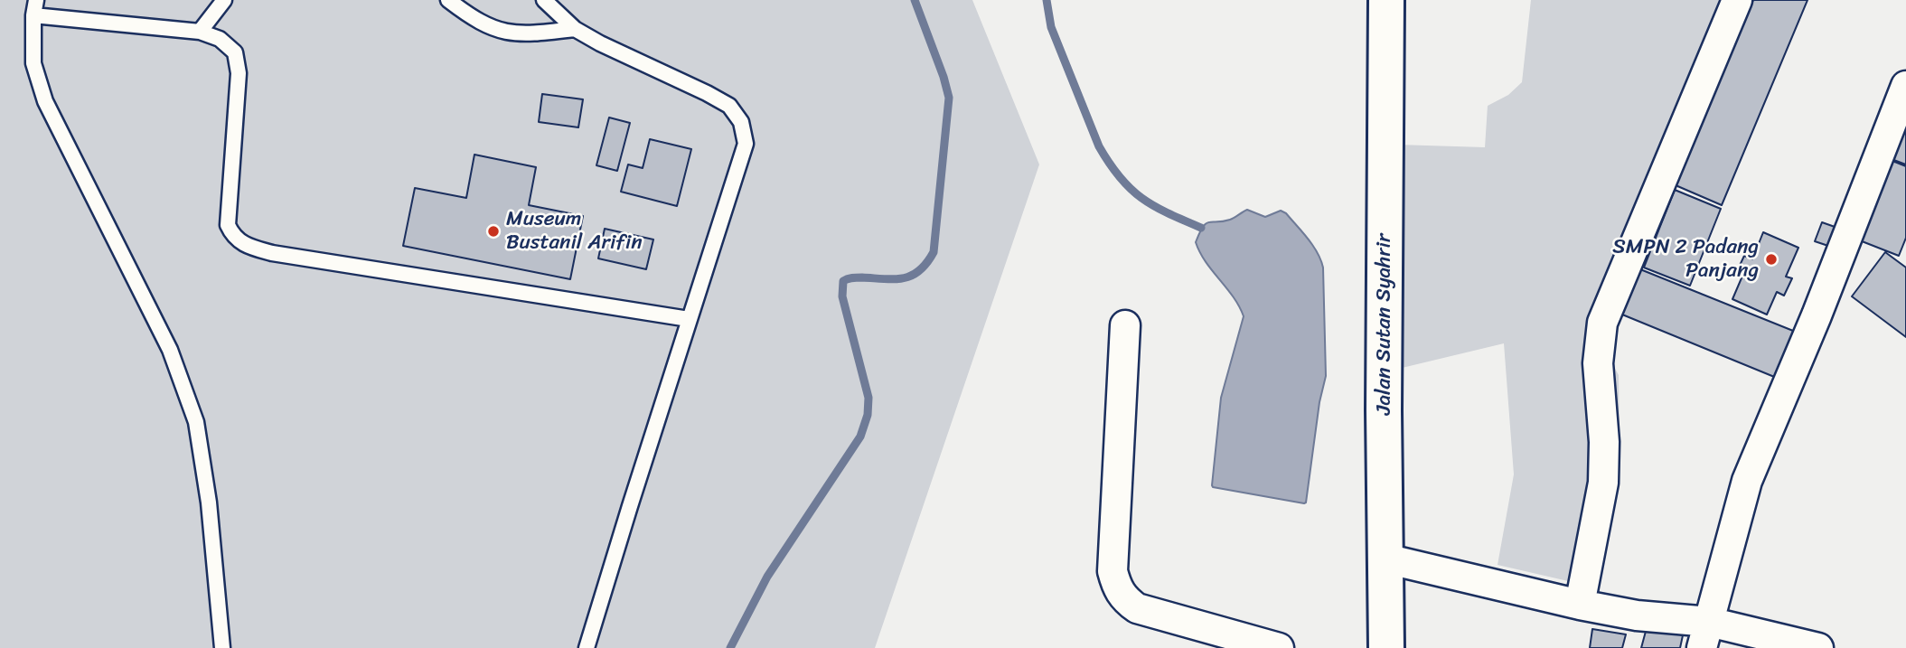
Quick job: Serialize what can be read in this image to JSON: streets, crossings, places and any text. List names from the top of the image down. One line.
{"streets":{"highway":["Jalan Sutan Syahrir"]},"places":["Museum Bustanil Arifin","SMPN 2 Padang Panjang"]}
